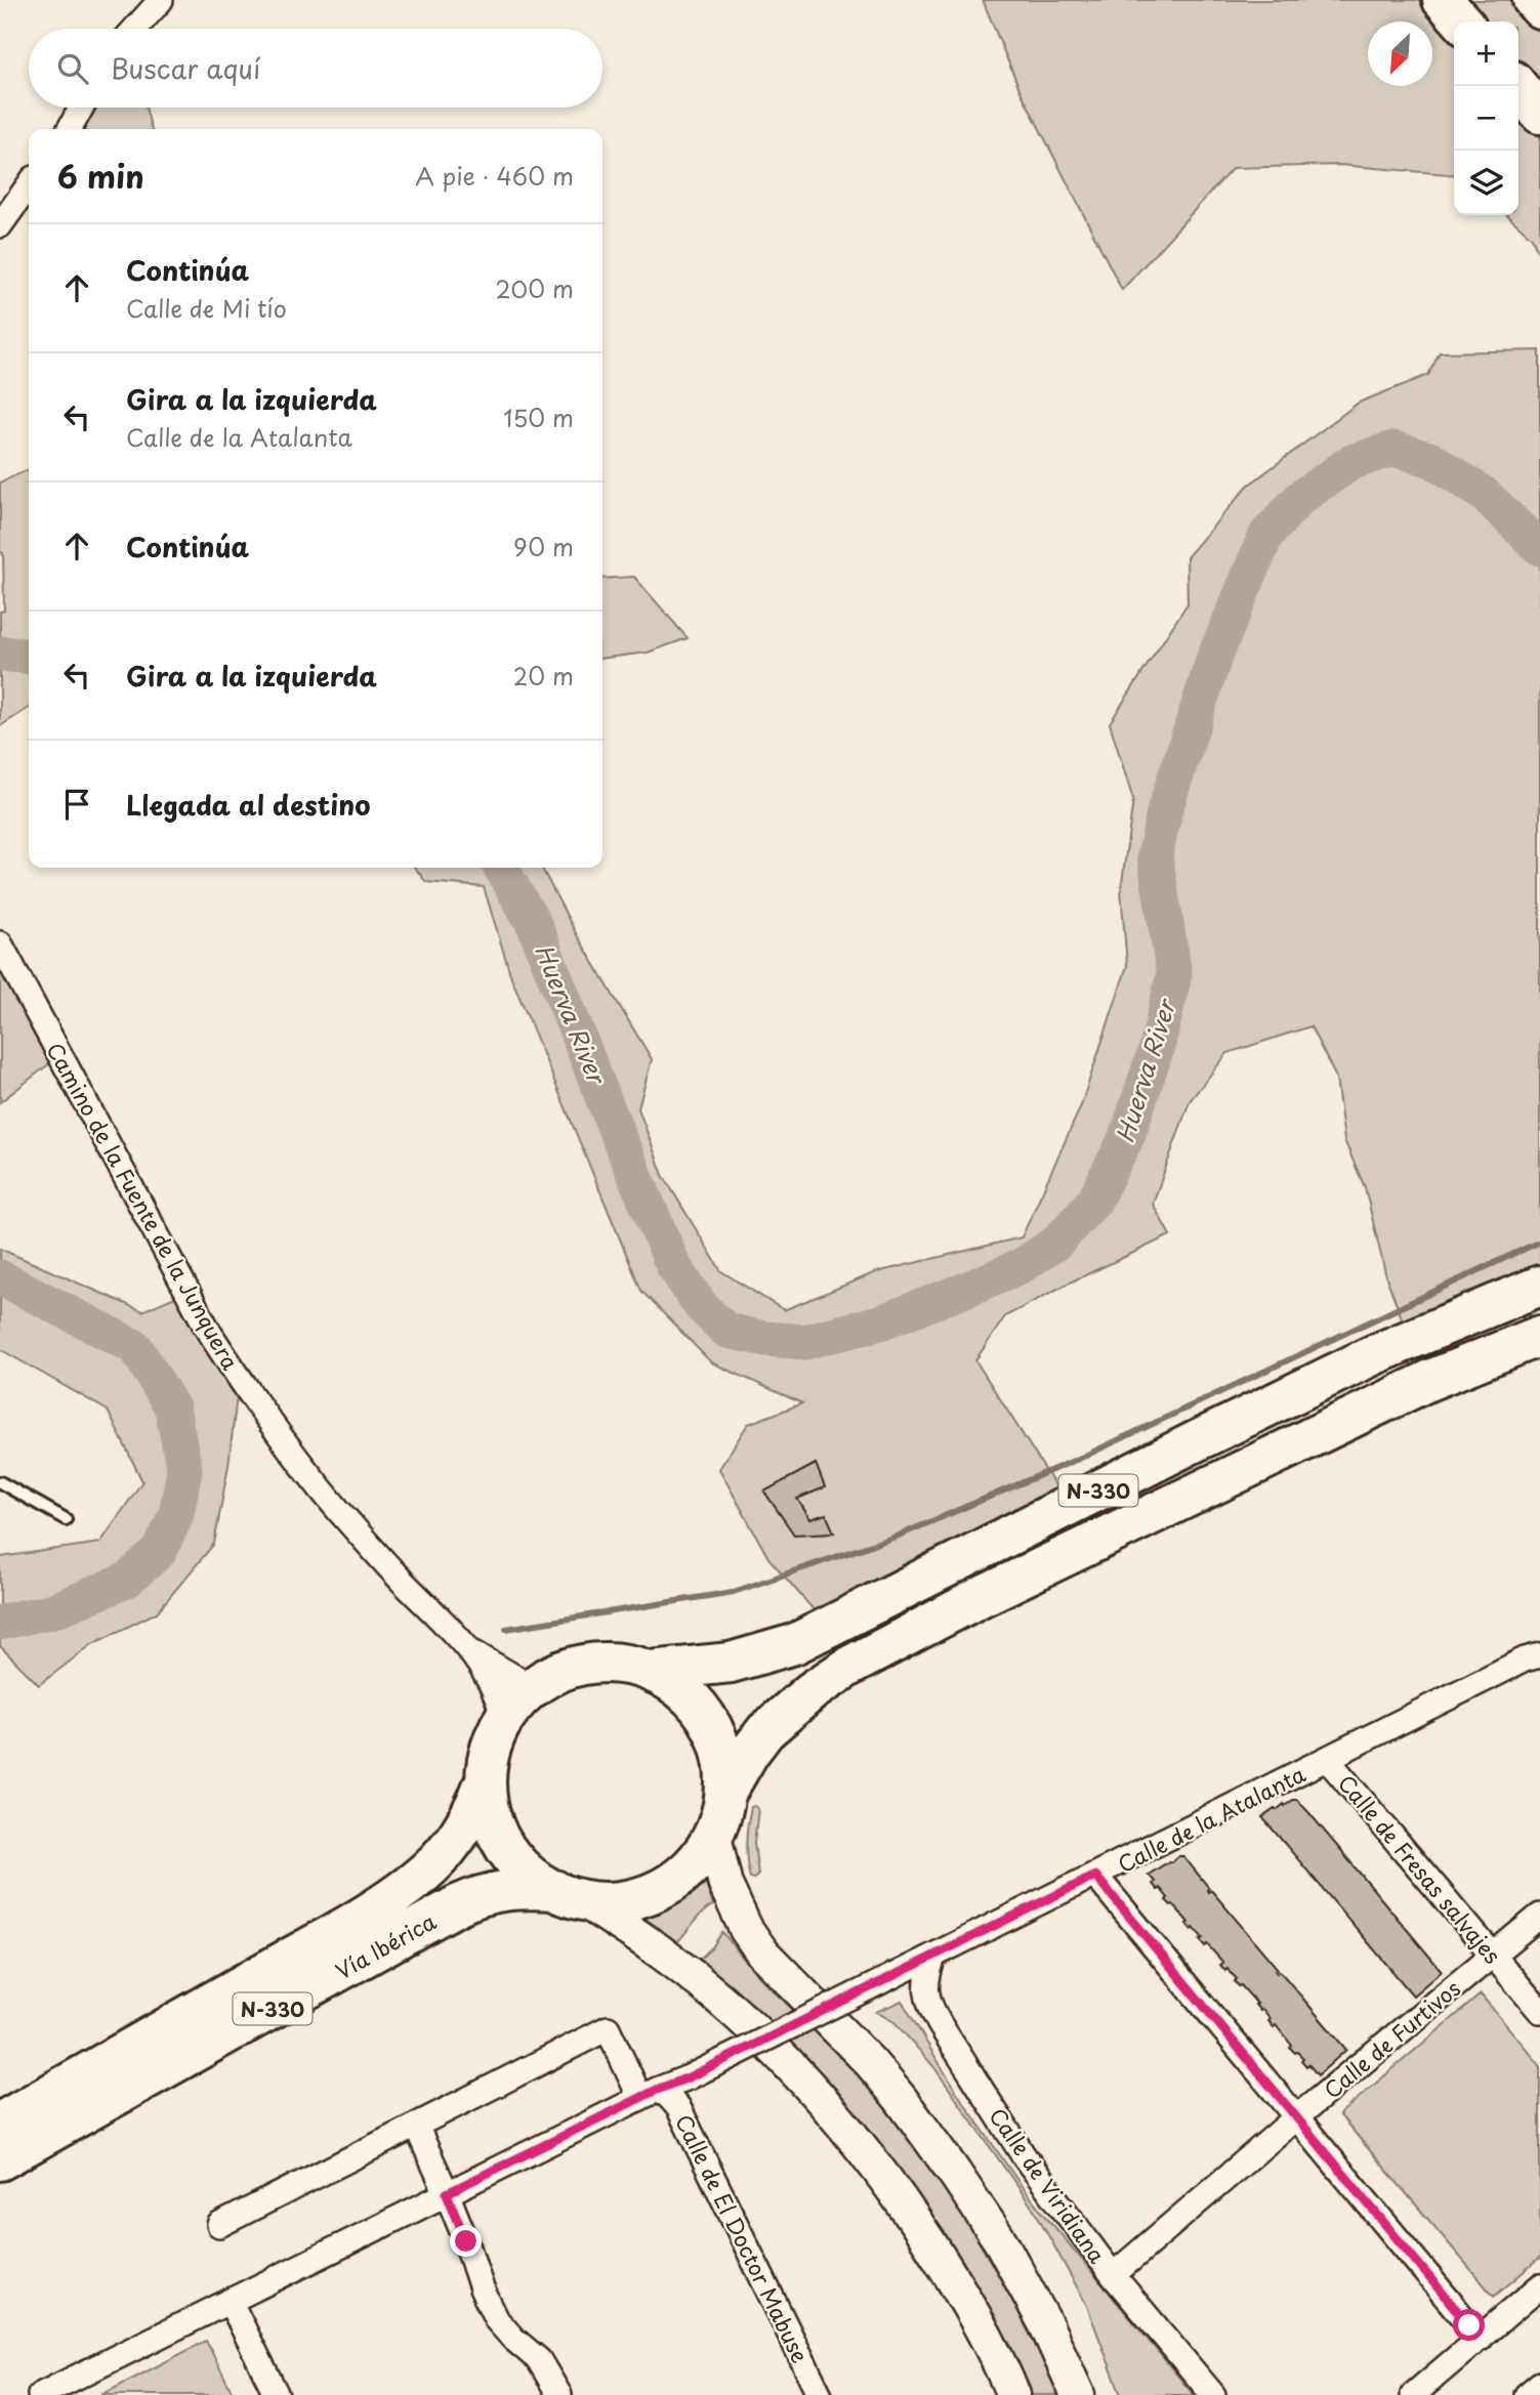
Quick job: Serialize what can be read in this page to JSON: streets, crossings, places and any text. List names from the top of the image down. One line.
{"streets":{"highway":["N-330","Vía Ibérica"],"street":["Camino de la Fuente de la Junquera","Calle de la Atalanta","Calle de Fresas salvajes","Calle de Furtivos","Calle de Viridiana","Calle de El Doctor Mabuse"]},"crossings":[["Camino de la Fuente de la Junquera","N-330"],["Camino de la Fuente de la Junquera","Vía Ibérica"],["N-330","Vía Ibérica"],["Calle de la Atalanta","Calle de Fresas salvajes"],["Calle de la Atalanta","Calle de Viridiana"],["Calle de la Atalanta","Calle de El Doctor Mabuse"],["Calle de Fresas salvajes","Calle de Furtivos"],["Calle de Furtivos","Calle de Viridiana"]],"water":["Huerva River"],"north":"bottom left","page":{"map_buttons":["+","−"],"search":"Buscar aquí","heading":["6 min","A pie · 460 m"],"list":[["Continúa","Calle de Mi tío","200 m"],["Gira a la izquierda","Calle de la Atalanta","150 m"],["Continúa","90 m"],["Gira a la izquierda","20 m"],"Llegada al destino"]}}
